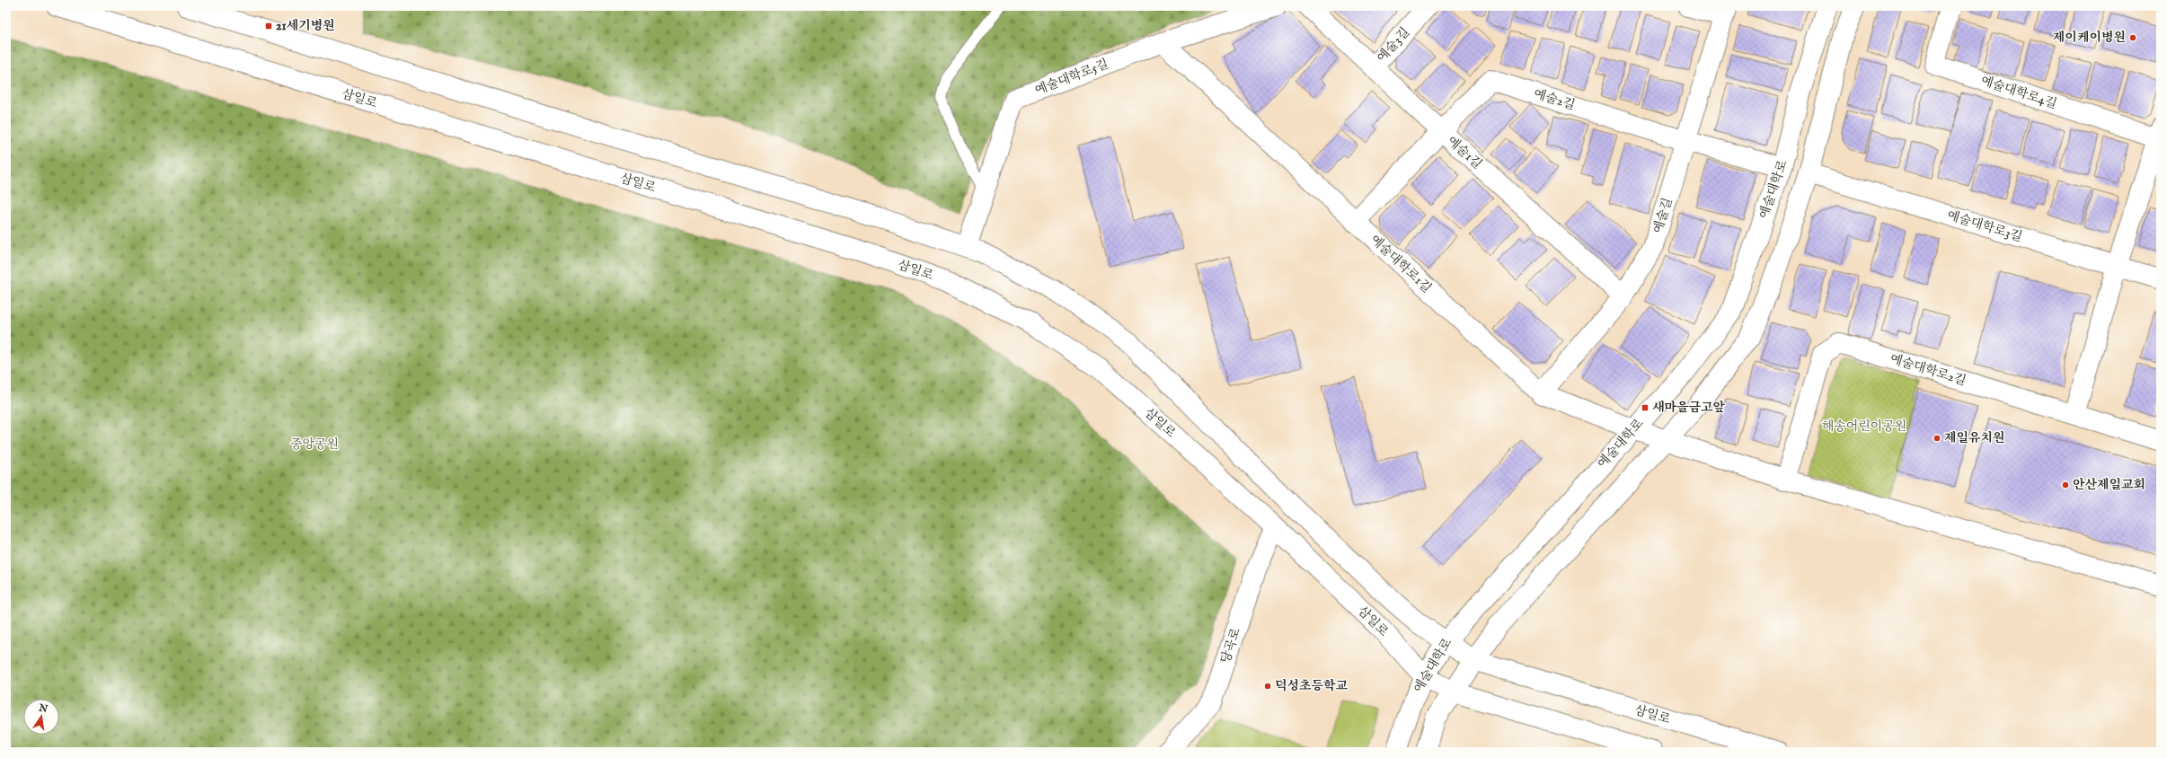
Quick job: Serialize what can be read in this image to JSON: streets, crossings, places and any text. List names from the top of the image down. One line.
{"streets":{"street":["예술3길","예술대학로5길","예술대학로4길","삼일로","예술2길","예술1길","예술대학로","예술길","예술대학로3길","예술대학로1길","예술대학로2길","당곡로"]},"crossings":[["예술3길","예술1길"],["예술대학로5길","삼일로"],["예술대학로5길","예술대학로1길"],["삼일로","예술대학로"],["삼일로","당곡로"],["예술2길","예술1길"],["예술2길","예술길"],["예술1길","예술길"],["예술대학로","예술대학로1길"],["예술길","예술대학로1길"]],"parks":["해송어린이공원","중앙공원"],"places":{"transit":["21세기병원","새마을금고앞"],"other":["제이케이병원","제일유치원","안산제일교회","덕성초등학교"]},"north":"top"}
